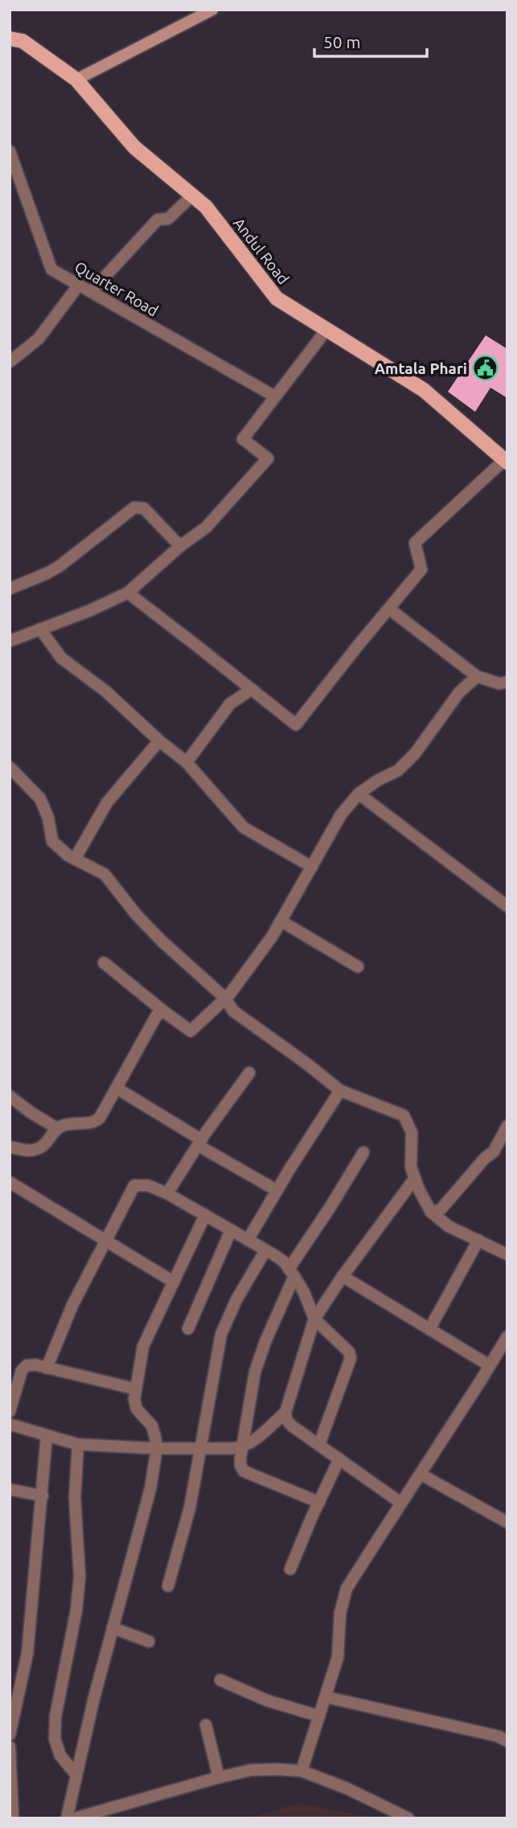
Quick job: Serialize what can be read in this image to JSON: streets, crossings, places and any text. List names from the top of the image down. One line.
{"streets":{"main road":["Andul Road"],"street":["Quarter Road"]},"places":{"public building":["Amtala Phari"]},"scale_bar":"50 m"}
